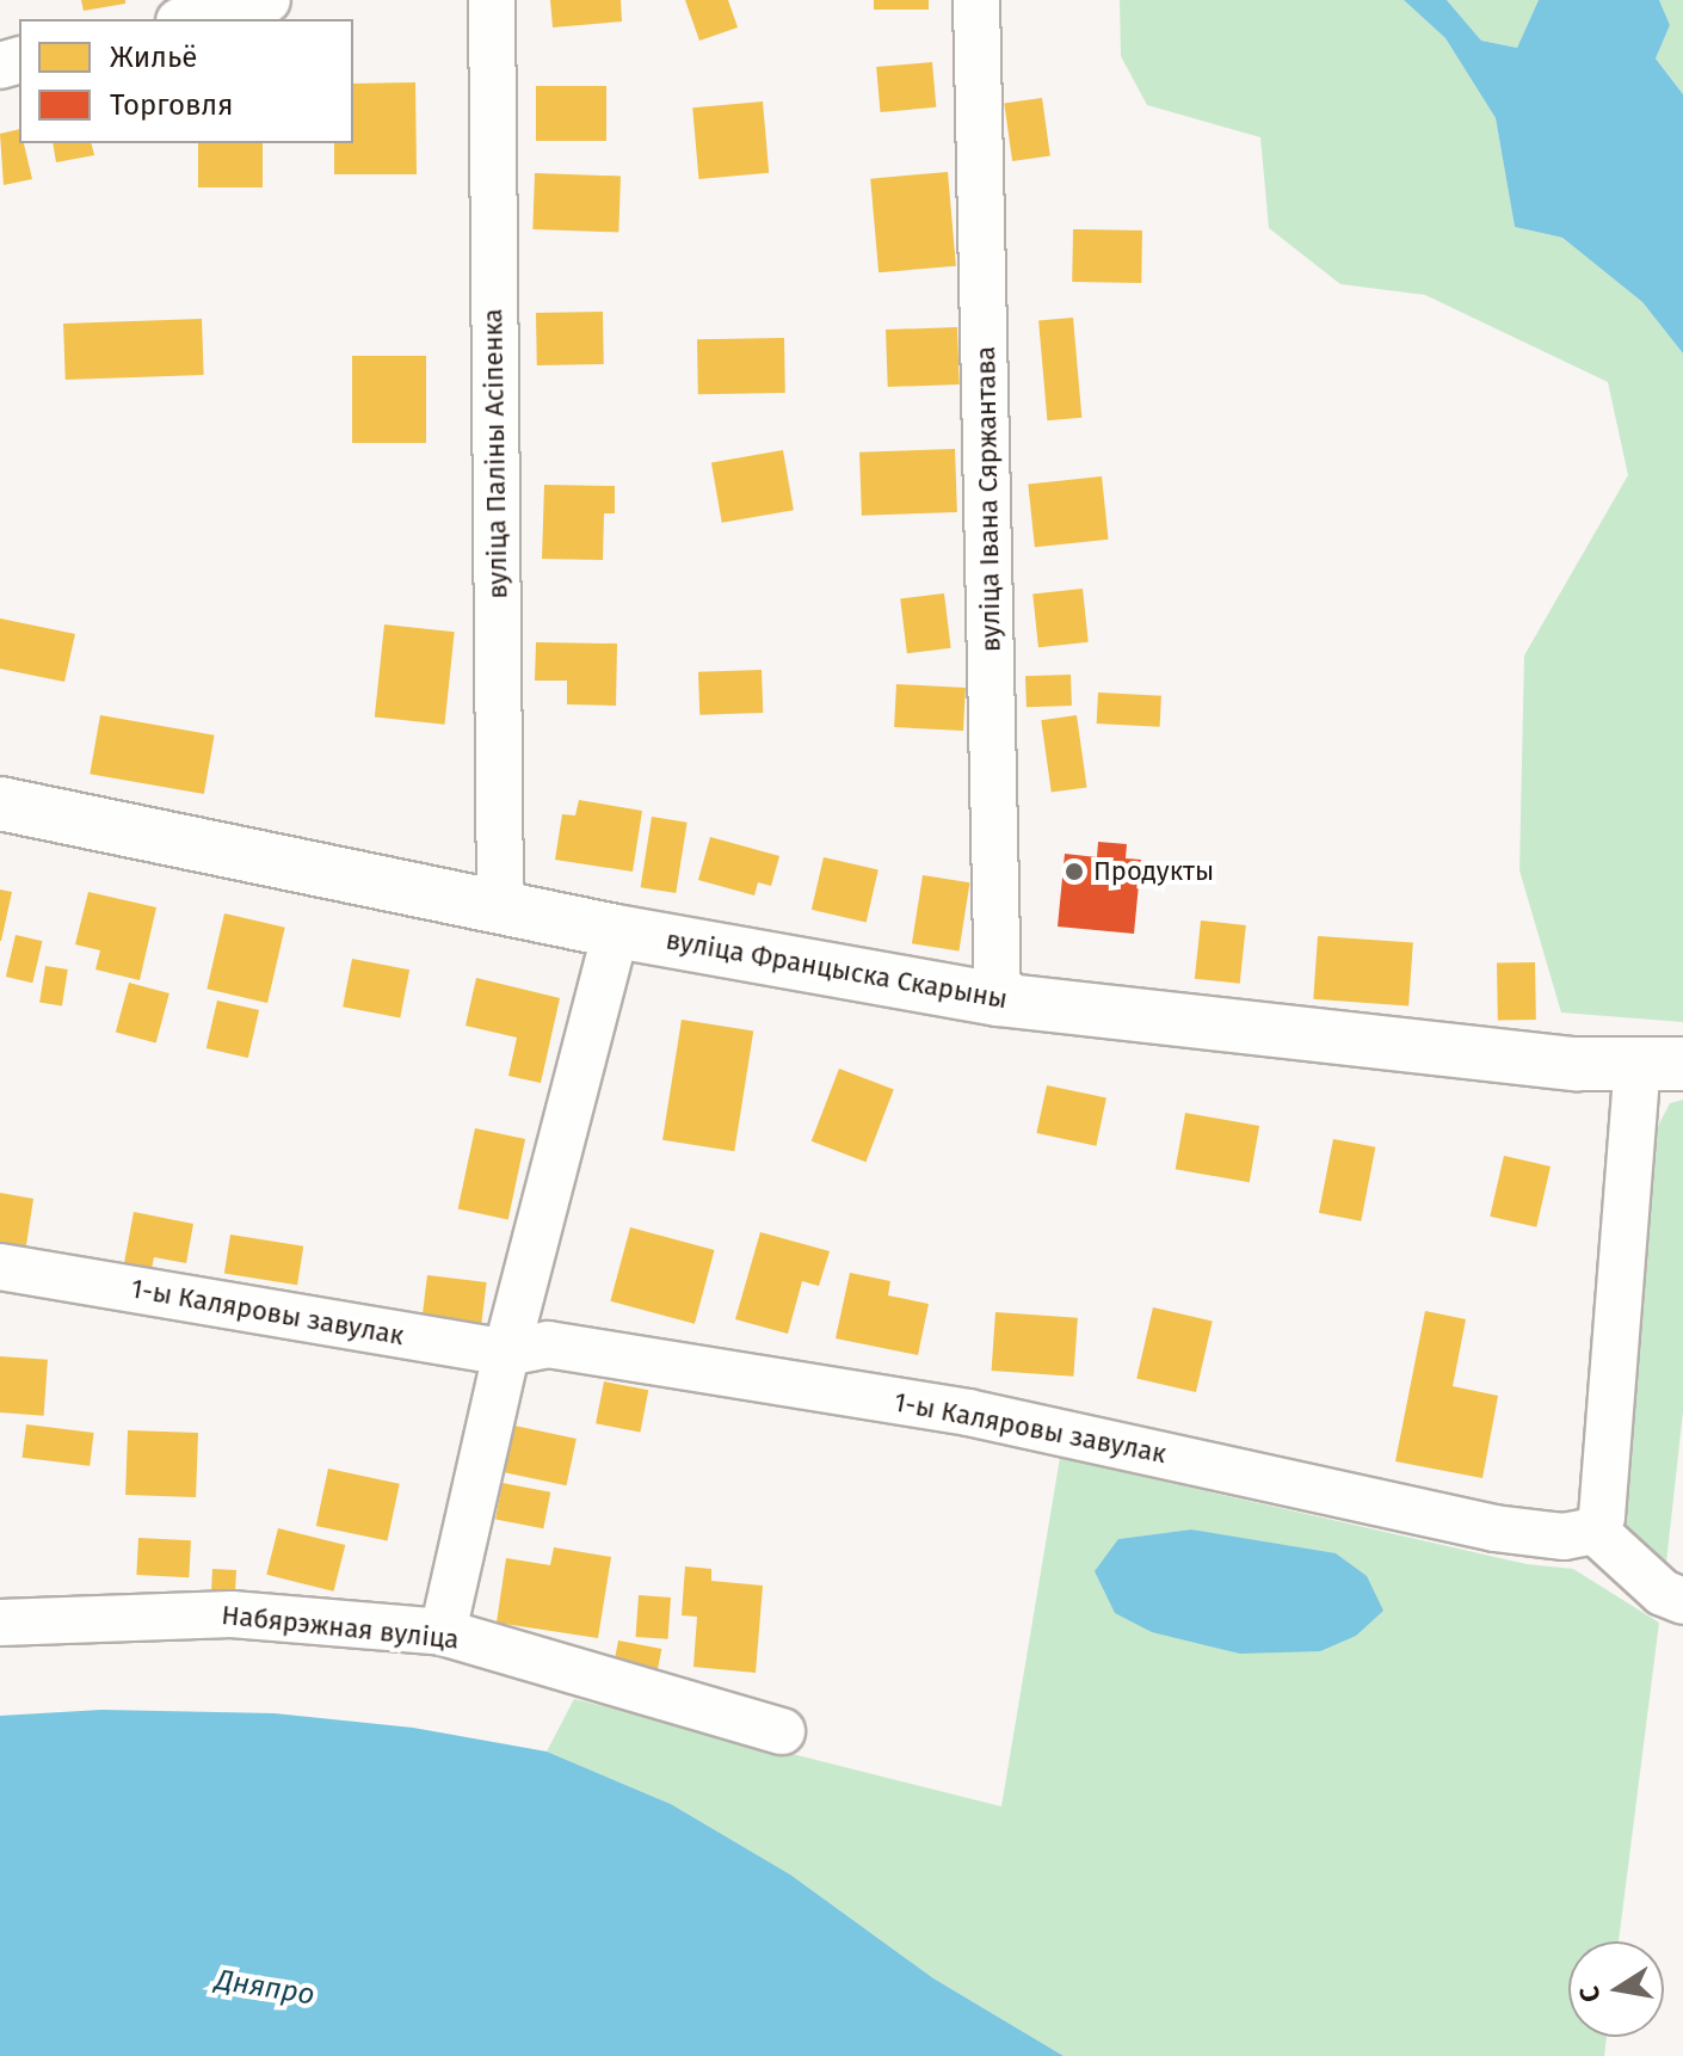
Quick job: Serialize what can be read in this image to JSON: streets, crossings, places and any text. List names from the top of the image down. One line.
{"streets":{"main road":["вуліца Францыска Скарыны"],"street":["вуліца Паліны Асіпенка","вуліца Івана Сяржантава","1-ы Каляровы завулак","Набярэжная вуліца"]},"crossings":[["вуліца Паліны Асіпенка","вуліца Францыска Скарыны"],["вуліца Івана Сяржантава","вуліца Францыска Скарыны"]],"water":["Дняпро"],"places":["Продукты"],"legend":["Жильё","Торговля"],"north":"left"}
